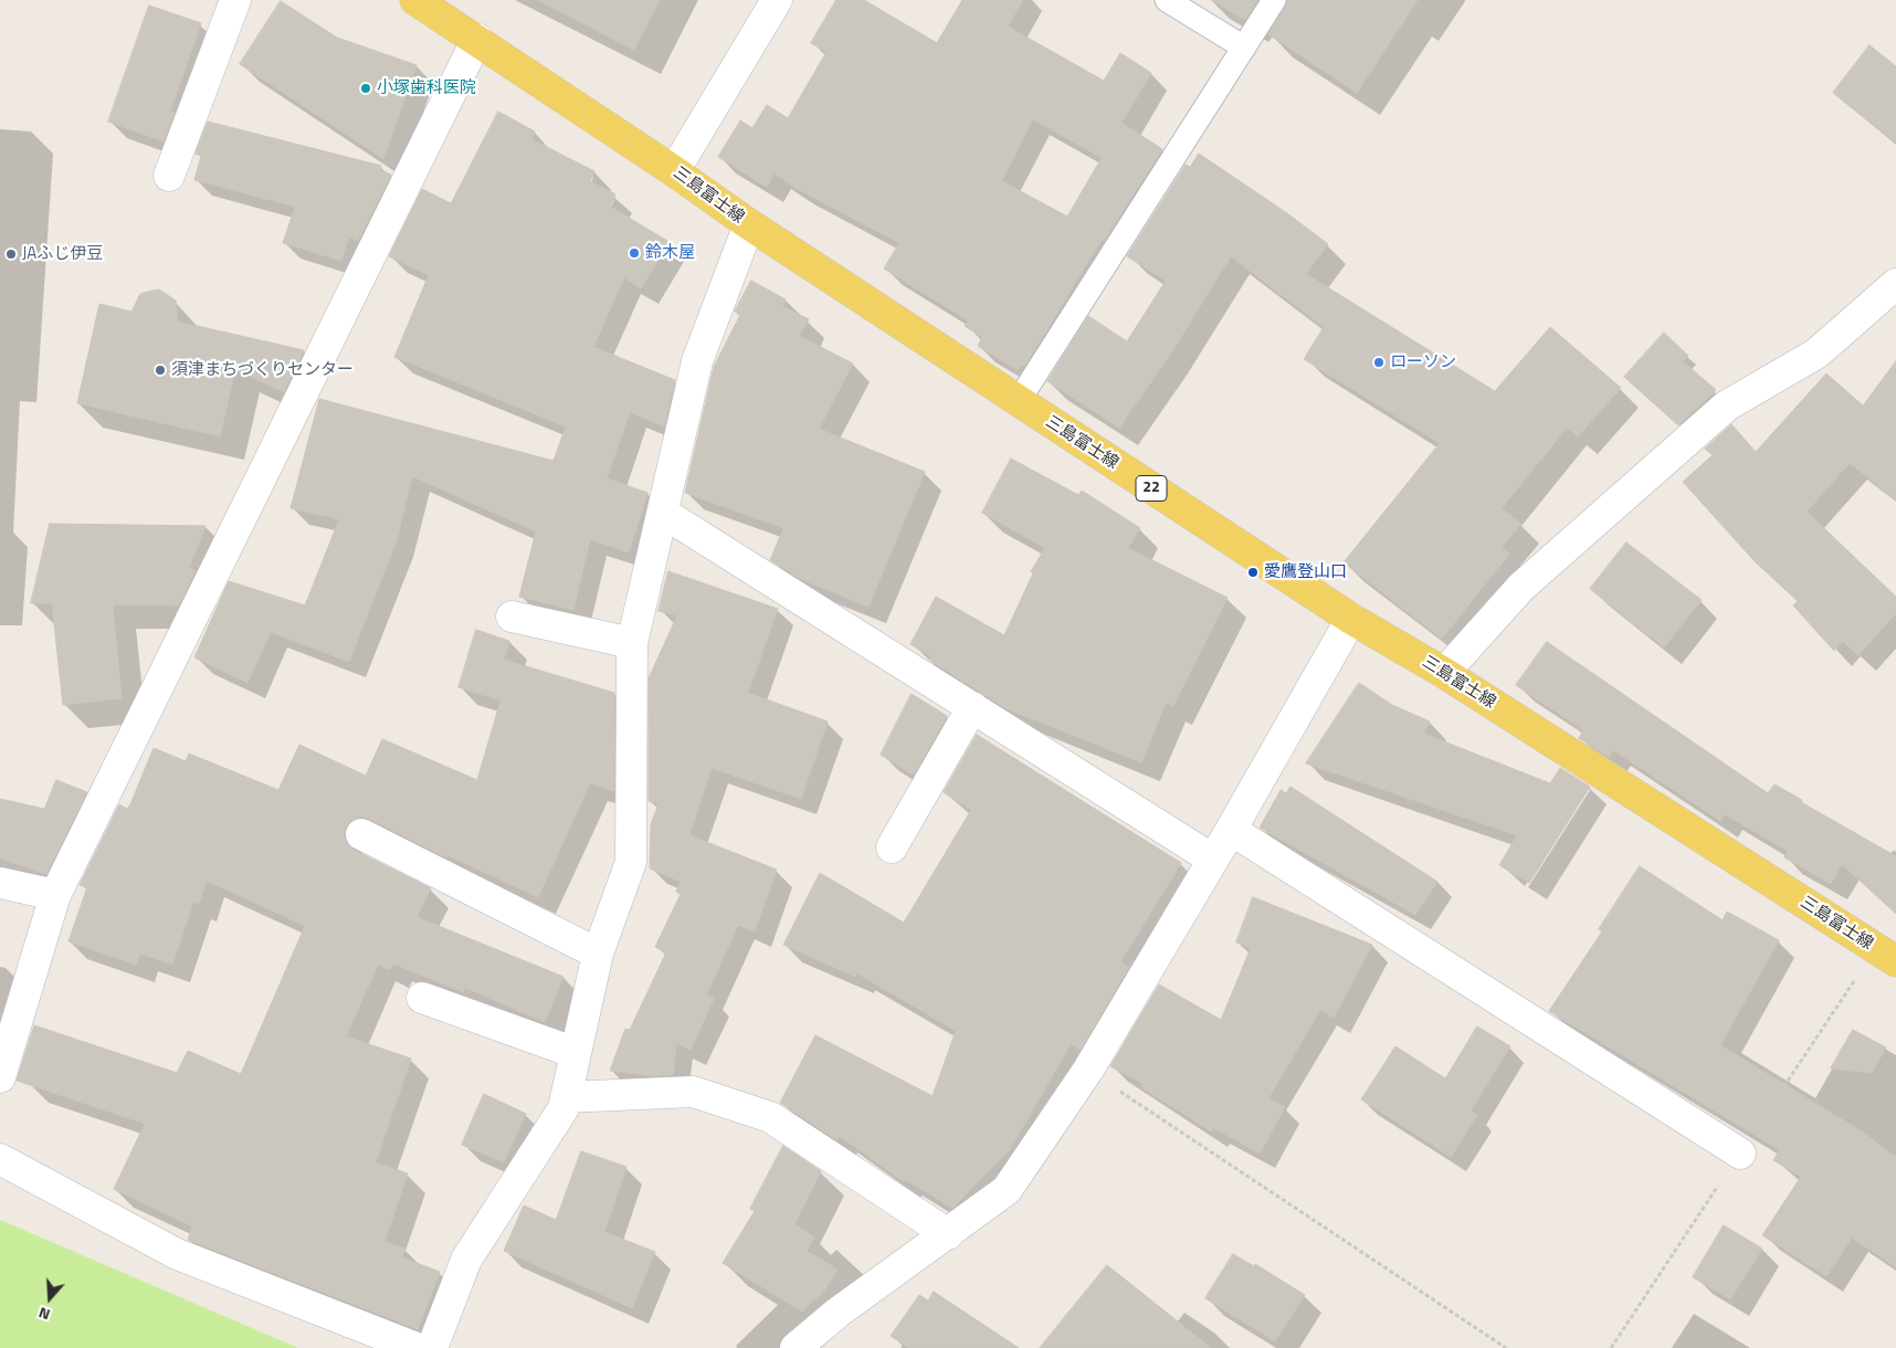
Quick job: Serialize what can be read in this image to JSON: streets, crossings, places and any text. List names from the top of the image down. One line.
{"streets":{"main road":["三島富士線","22"]},"places":["小塚歯科医院","鈴木屋","JAふじ伊豆","ローソン","須津まちづくりセンター","愛鷹登山口"],"north":"bottom"}
